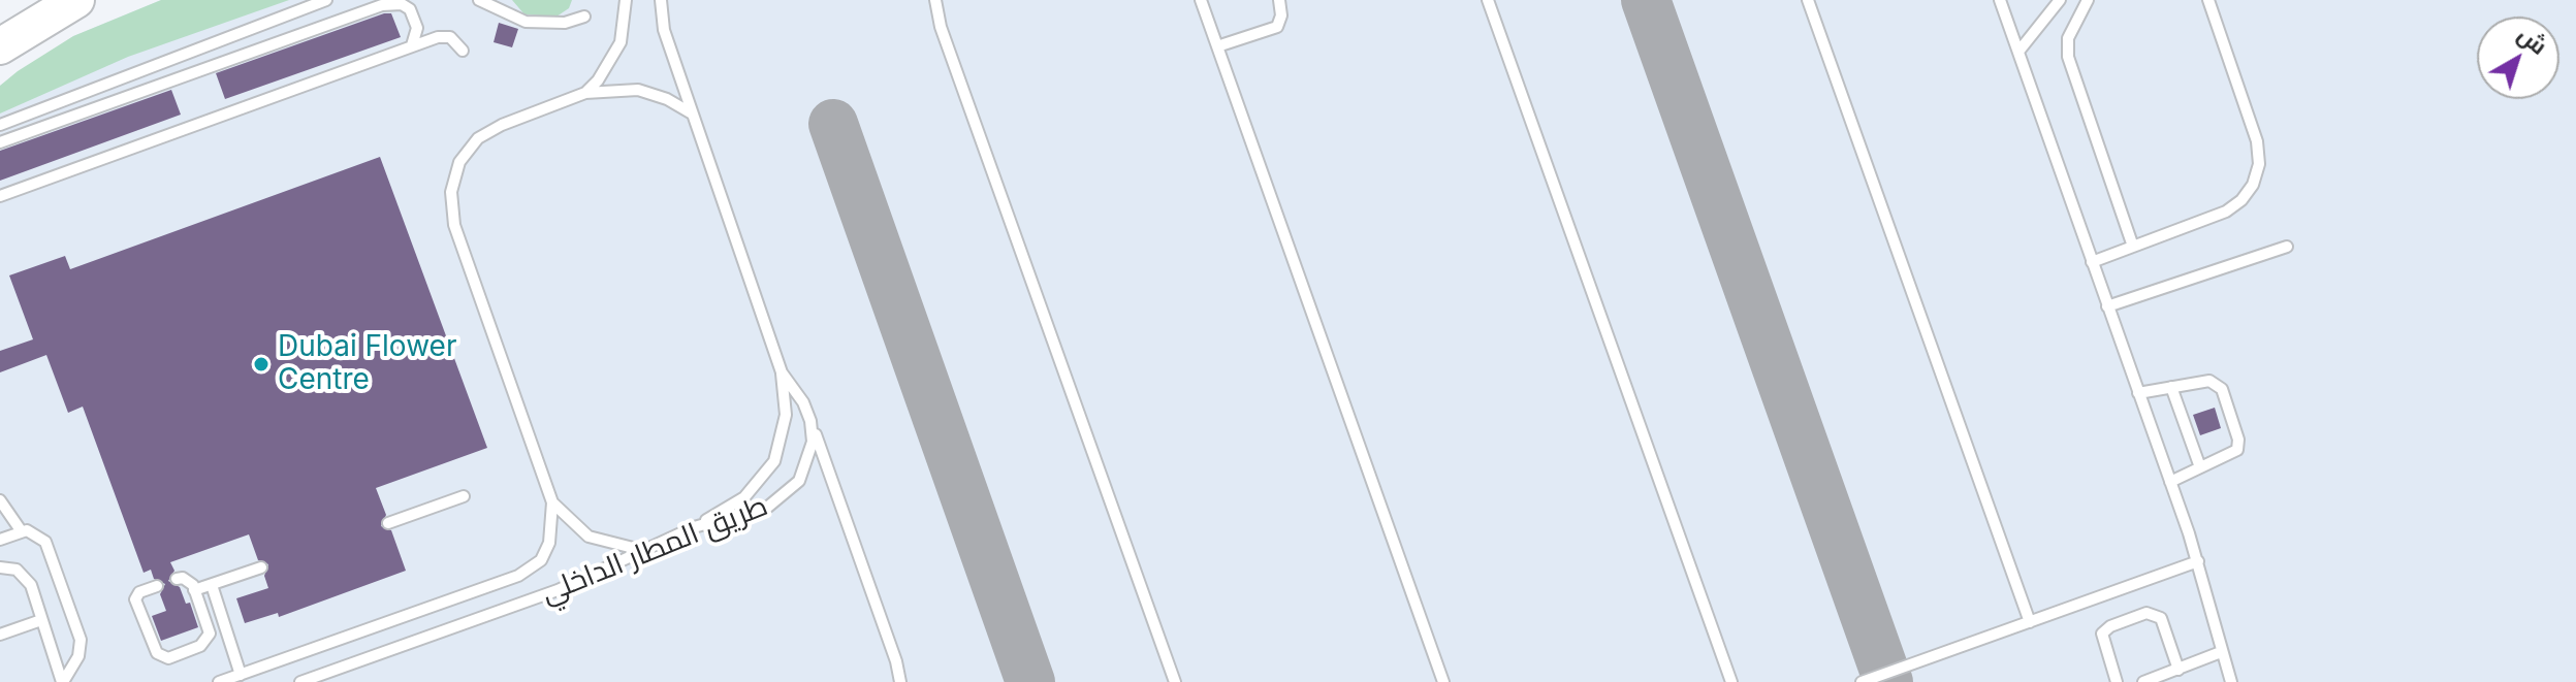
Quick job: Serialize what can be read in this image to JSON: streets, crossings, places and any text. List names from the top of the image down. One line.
{"streets":{"lane":["طريق المطار الداخلي"]},"places":["Dubai Flower Centre"],"north":"top right"}
